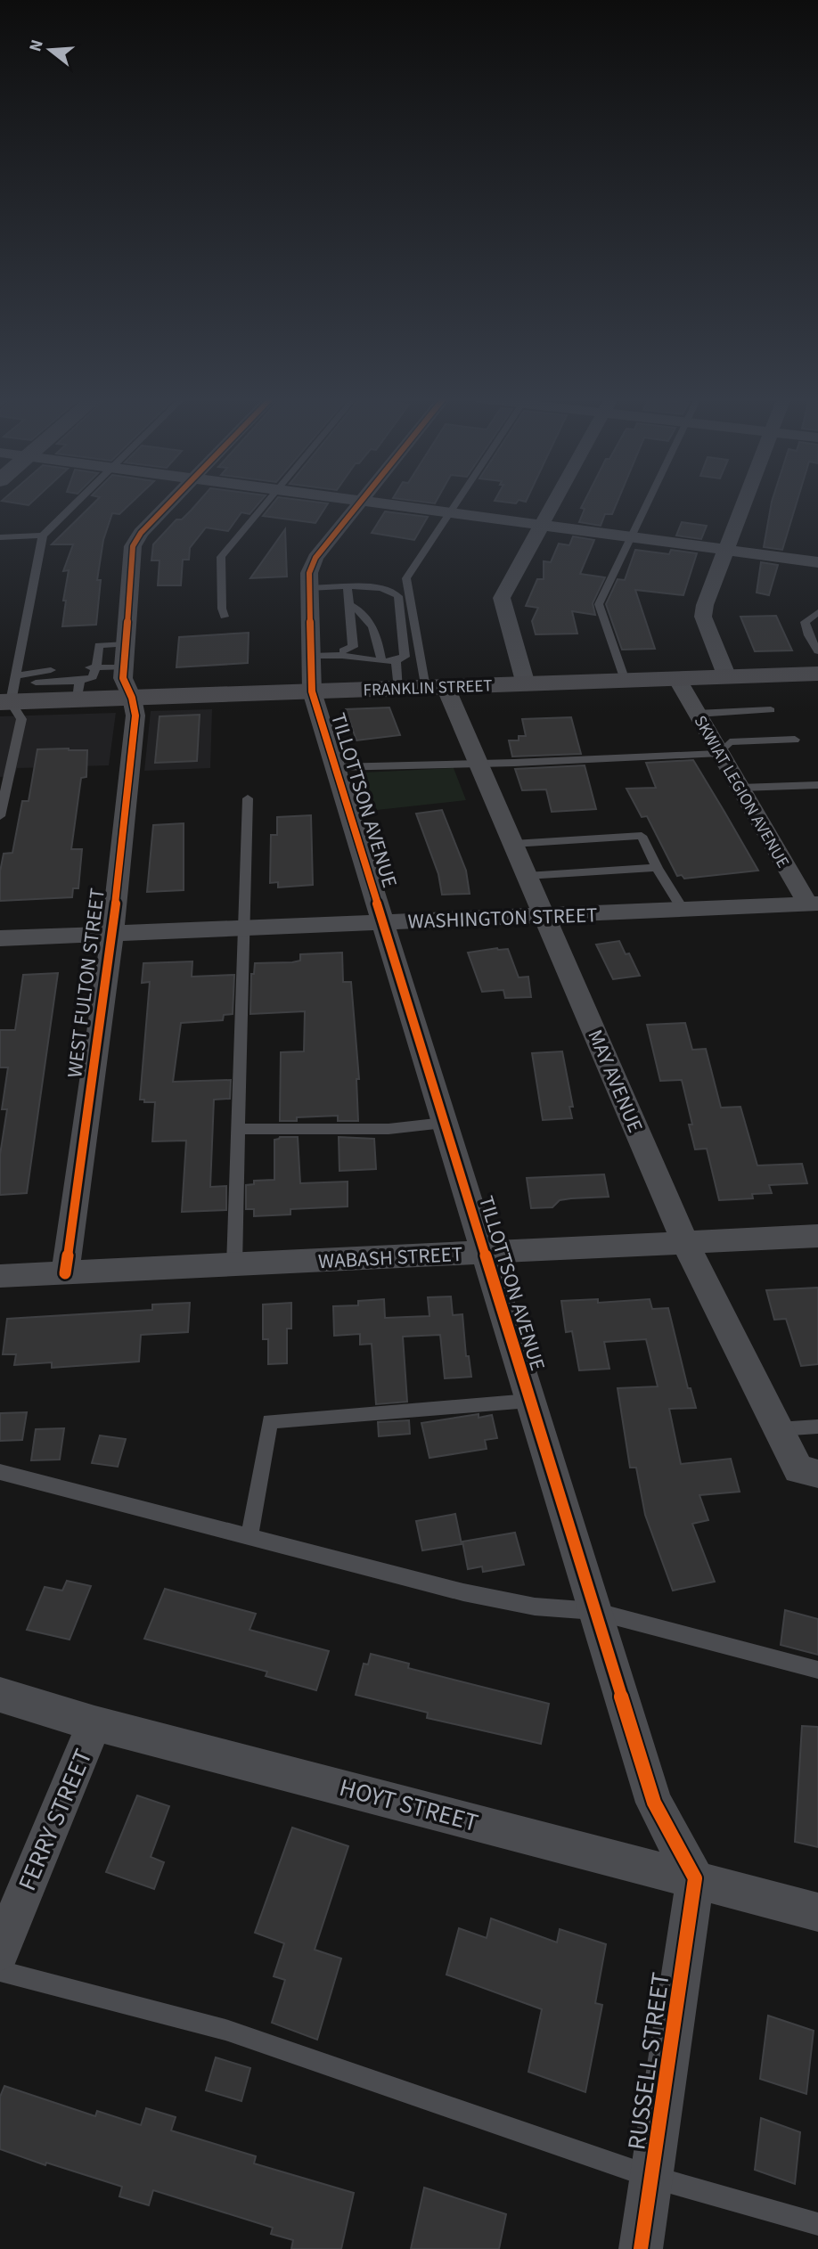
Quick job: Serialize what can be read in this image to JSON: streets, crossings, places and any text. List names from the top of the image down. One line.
{"streets":{"main road":["FRANKLIN STREET"],"street":["SKWIAT LEGION AVENUE","TILLOTTSON AVENUE","WASHINGTON STREET","WEST FULTON STREET","MAY AVENUE","WABASH STREET","HOYT STREET","FERRY STREET","RUSSELL STREET"]},"crossings":[["FRANKLIN STREET","SKWIAT LEGION AVENUE"],["FRANKLIN STREET","TILLOTTSON AVENUE"],["FRANKLIN STREET","WEST FULTON STREET"],["FRANKLIN STREET","MAY AVENUE"],["SKWIAT LEGION AVENUE","WASHINGTON STREET"],["TILLOTTSON AVENUE","WASHINGTON STREET"],["TILLOTTSON AVENUE","WABASH STREET"],["TILLOTTSON AVENUE","HOYT STREET"],["TILLOTTSON AVENUE","RUSSELL STREET"],["WASHINGTON STREET","WEST FULTON STREET"],["WASHINGTON STREET","MAY AVENUE"],["WEST FULTON STREET","WABASH STREET"],["MAY AVENUE","WABASH STREET"],["HOYT STREET","FERRY STREET"],["HOYT STREET","RUSSELL STREET"]],"north":"left"}
